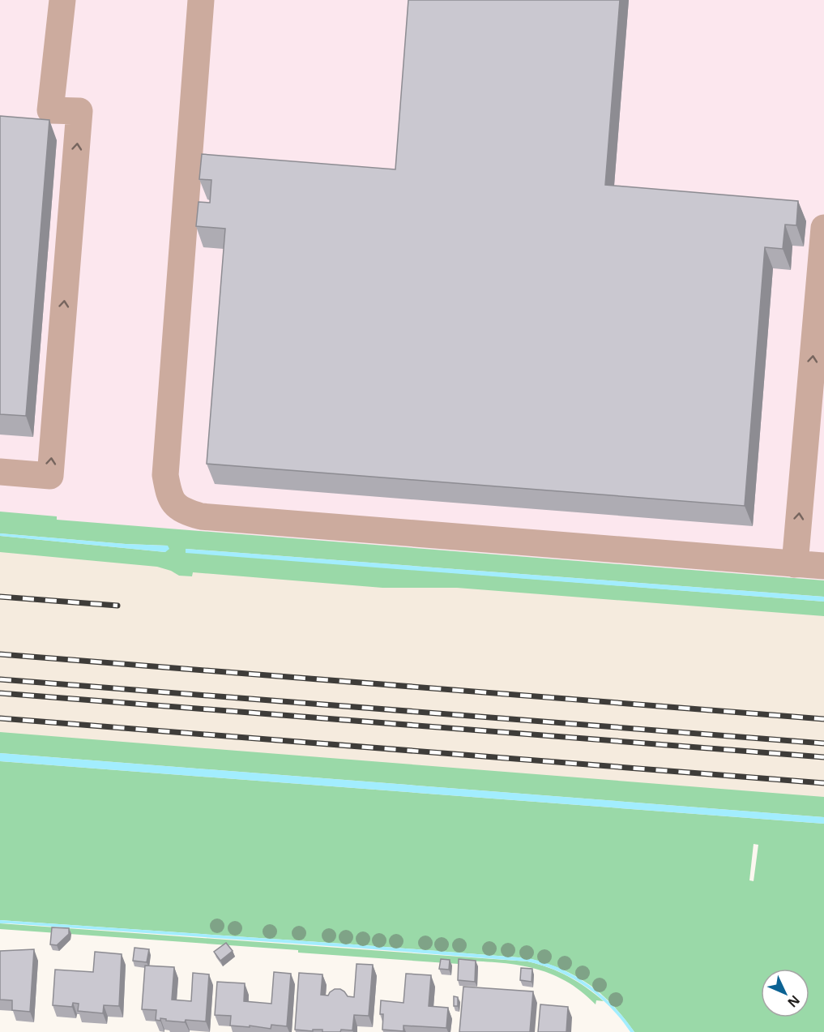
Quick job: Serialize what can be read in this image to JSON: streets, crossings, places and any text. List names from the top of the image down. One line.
{"north":"bottom right"}
